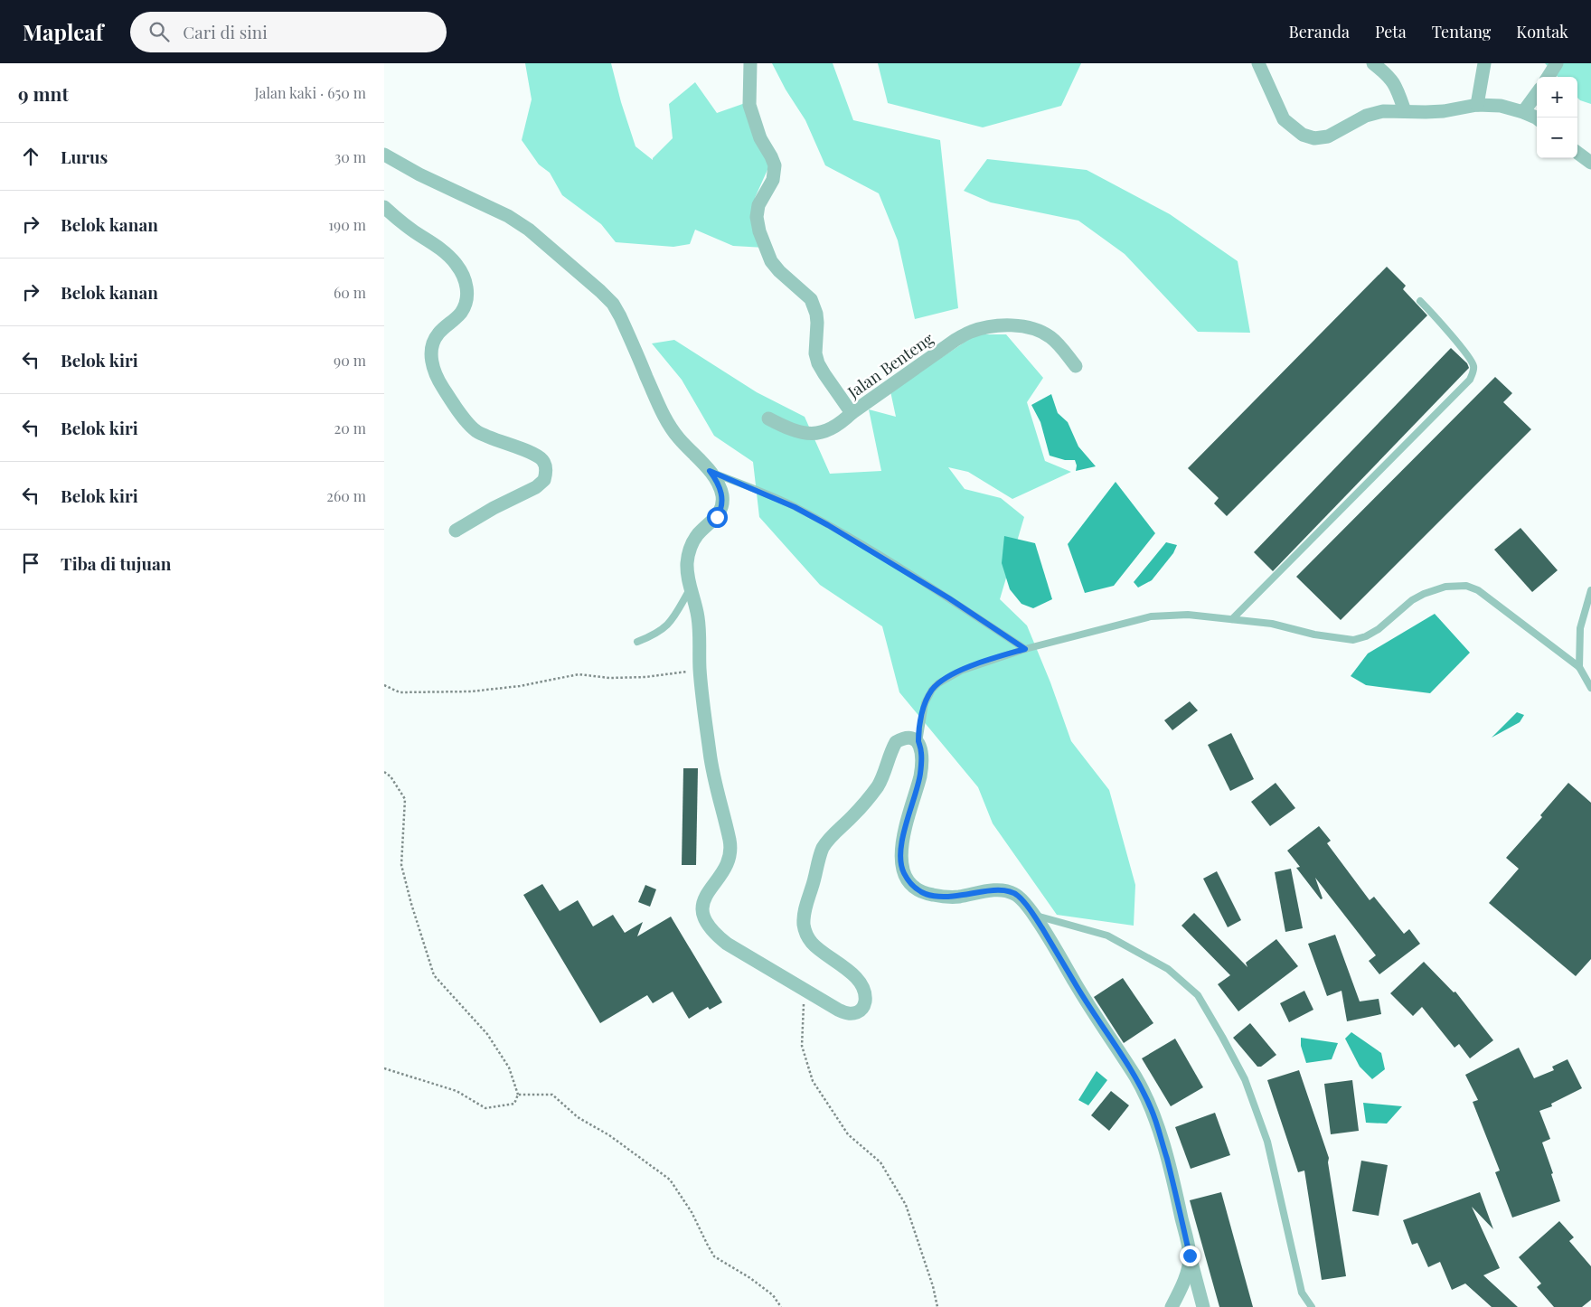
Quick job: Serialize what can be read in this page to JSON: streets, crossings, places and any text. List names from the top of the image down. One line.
{"streets":{"street":["Jalan Benteng"]},"page":{"header":"Mapleaf","search":"Cari di sini","nav":["Beranda","Peta","Tentang","Kontak"],"heading":["9 mnt","Jalan kaki · 650 m"],"map_buttons":["+","−"],"list":[["Lurus","30 m"],["Belok kanan","190 m"],["Belok kanan","60 m"],["Belok kiri","90 m"],["Belok kiri","20 m"],["Belok kiri","260 m"],"Tiba di tujuan"]}}
